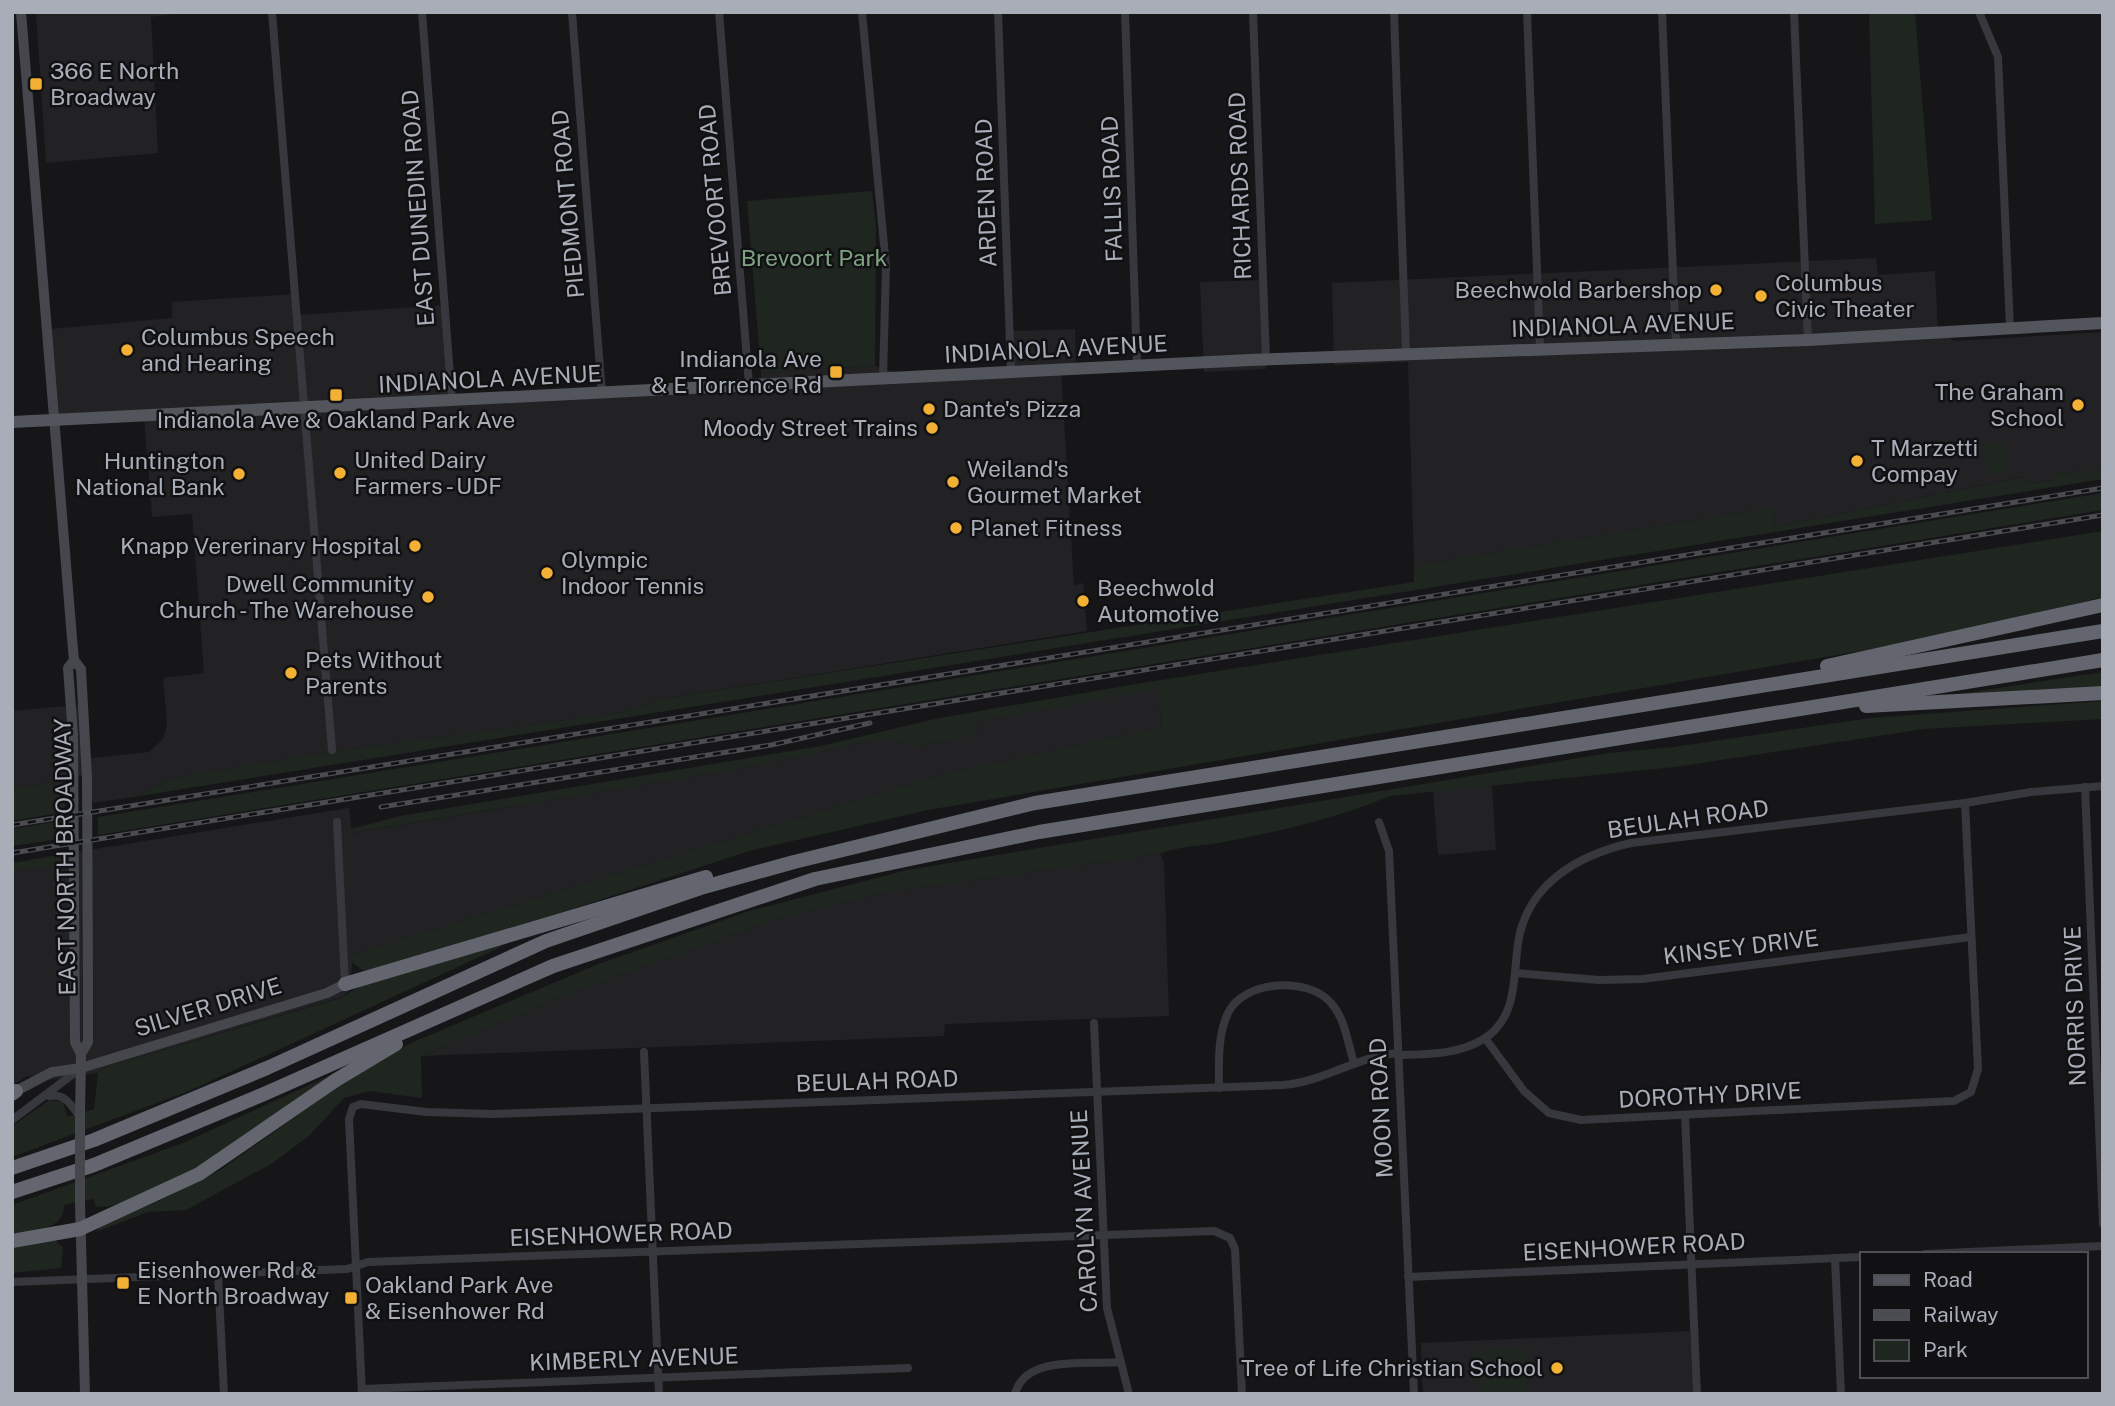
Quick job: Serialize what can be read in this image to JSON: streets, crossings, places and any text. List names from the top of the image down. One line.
{"streets":{"main road":["INDIANOLA AVENUE","EAST NORTH BROADWAY","SILVER DRIVE"],"street":["RICHARDS ROAD","FALLIS ROAD","ARDEN ROAD","BREVOORT ROAD","PIEDMONT ROAD","EAST DUNEDIN ROAD","BEULAH ROAD","KINSEY DRIVE","NORRIS DRIVE","DOROTHY DRIVE","MOON ROAD","CAROLYN AVENUE","EISENHOWER ROAD","KIMBERLY AVENUE"]},"crossings":[["RICHARDS ROAD","INDIANOLA AVENUE"],["FALLIS ROAD","INDIANOLA AVENUE"],["ARDEN ROAD","INDIANOLA AVENUE"],["BREVOORT ROAD","INDIANOLA AVENUE"],["PIEDMONT ROAD","INDIANOLA AVENUE"],["EAST DUNEDIN ROAD","INDIANOLA AVENUE"],["INDIANOLA AVENUE","EAST NORTH BROADWAY"],["BEULAH ROAD","KINSEY DRIVE"],["BEULAH ROAD","NORRIS DRIVE"],["BEULAH ROAD","DOROTHY DRIVE"],["BEULAH ROAD","MOON ROAD"],["BEULAH ROAD","CAROLYN AVENUE"],["BEULAH ROAD","EISENHOWER ROAD"],["EAST NORTH BROADWAY","SILVER DRIVE"],["EAST NORTH BROADWAY","EISENHOWER ROAD"],["KINSEY DRIVE","DOROTHY DRIVE"],["MOON ROAD","EISENHOWER ROAD"],["CAROLYN AVENUE","EISENHOWER ROAD"]],"parks":["Brevoort Park"],"places":{"transit":["366 E North Broadway","Indianola Ave & E Torrence Rd","Indianola Ave & Oakland Park Ave","Eisenhower Rd & E North Broadway","Oakland Park Ave & Eisenhower Rd"],"other":["Beechwold Barbershop","Columbus Civic Theater","Columbus Speech and Hearing","The Graham School","Dante's Pizza","Moody Street Trains","T Marzetti Compay","United Dairy Farmers - UDF","Huntington National Bank","Weiland's Gourmet Market","Planet Fitness","Knapp Vererinary Hospital","Olympic Indoor Tennis","Dwell Community Church - The Warehouse","Beechwold Automotive","Pets Without Parents","Tree of Life Christian School"]},"legend":["Road","Railway","Park"]}
